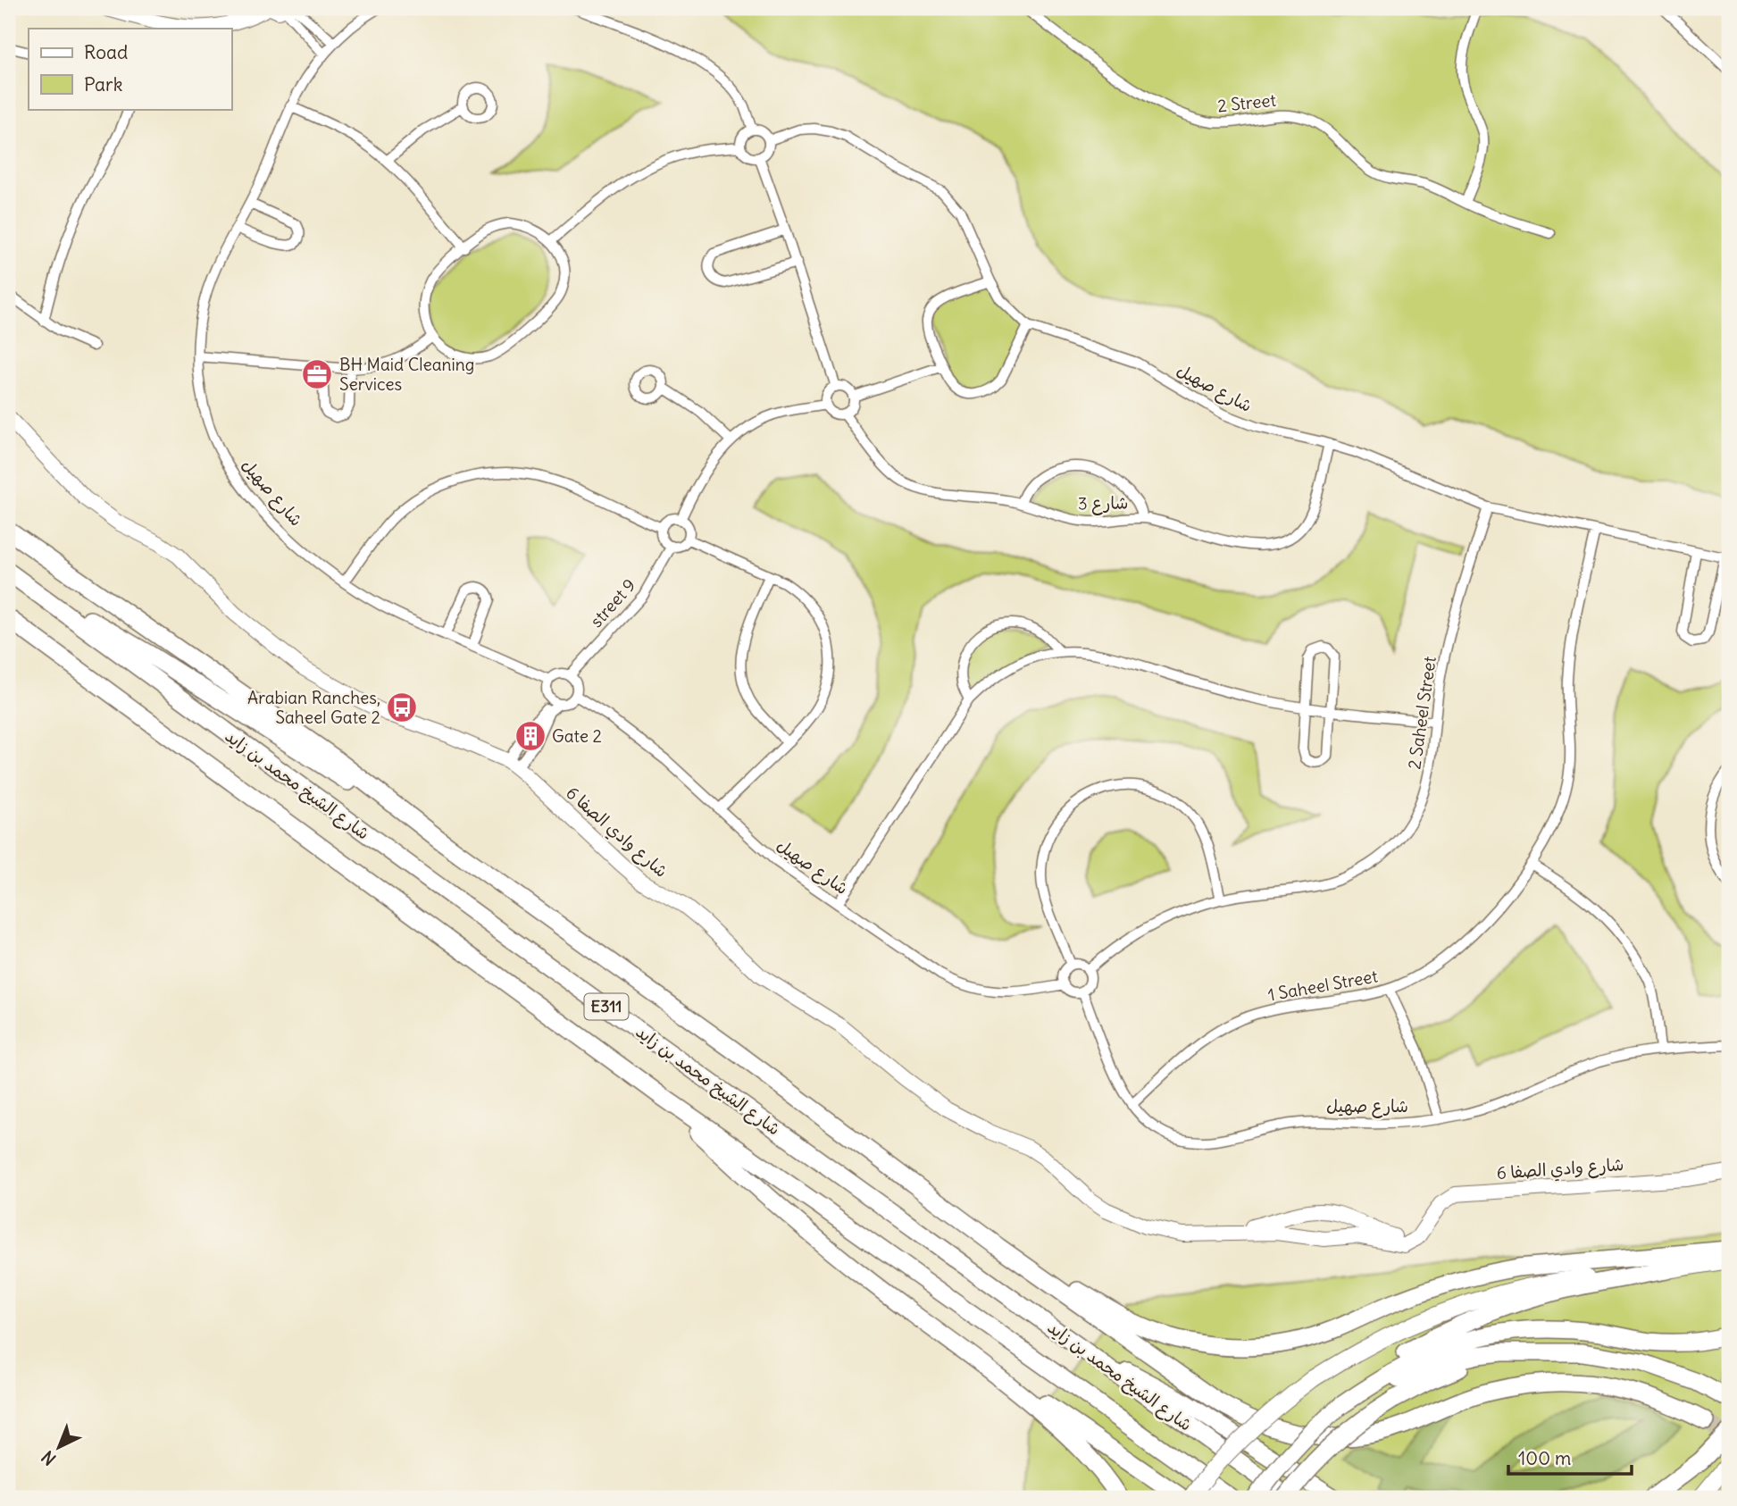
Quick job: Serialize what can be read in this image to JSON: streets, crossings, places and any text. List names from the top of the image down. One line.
{"streets":{"highway":["شارع الشيخ محمد بن زايد","E311"],"street":["2 Street","شارع صهيل","3 شارع","street 9","2 Saheel Street","شارع وادي الصفا 6","1 Saheel Street"]},"crossings":[["شارع صهيل","3 شارع"],["شارع صهيل","street 9"],["شارع صهيل","2 Saheel Street"],["شارع صهيل","1 Saheel Street"]],"places":{"office":["BH Maid Cleaning Services"],"bus stop":["Arabian Ranches, Saheel Gate 2"],"building":["Gate 2"]},"legend":["Road","Park"],"scale_bar":"100 m","north":"bottom left"}
